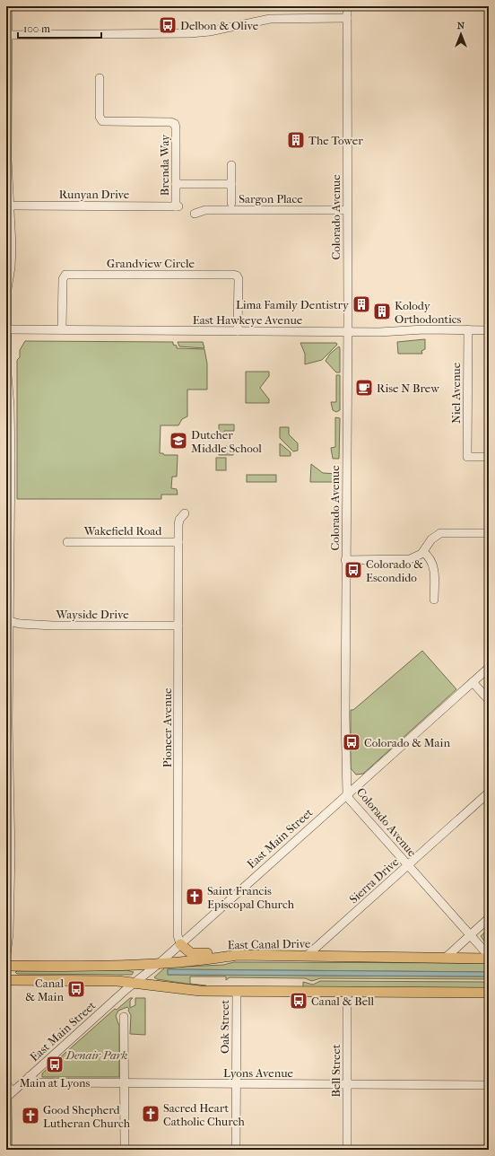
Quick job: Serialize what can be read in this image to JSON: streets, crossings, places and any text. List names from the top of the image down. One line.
{"streets":{"main road":["East Canal Drive"],"street":["Brenda Way","Runyan Drive","Sargon Place","Colorado Avenue","Grandview Circle","East Hawkeye Avenue","Niel Avenue","Wakefield Road","Wayside Drive","Pioneer Avenue","East Main Street","Sierra Drive","Oak Street","Bell Street","Lyons Avenue"]},"crossings":[["Brenda Way","Runyan Drive"],["Sargon Place","Colorado Avenue"],["Colorado Avenue","East Hawkeye Avenue"],["Colorado Avenue","East Main Street"],["Colorado Avenue","Sierra Drive"],["Colorado Avenue","East Canal Drive"],["Grandview Circle","East Hawkeye Avenue"],["East Hawkeye Avenue","Niel Avenue"],["Wakefield Road","Pioneer Avenue"],["Wayside Drive","Pioneer Avenue"],["Pioneer Avenue","East Main Street"],["East Main Street","East Canal Drive"],["East Main Street","Lyons Avenue"],["Sierra Drive","East Canal Drive"],["Oak Street","Lyons Avenue"],["Bell Street","Lyons Avenue"]],"parks":["Denair Park"],"places":{"bus stop":["Delbon & Olive","Colorado & Escondido","Colorado & Main","Canal & Main","Canal & Bell","Main at Lyons"],"building":["The Tower","Lima Family Dentistry","Kolody Orthodontics"],"cafe":["Rise N Brew"],"school or university":["Dutcher Middle School"],"church":["Saint Francis Episcopal Church","Sacred Heart Catholic Church","Good Shepherd Lutheran Church"]},"scale_bar":"100 m","north":"top"}
